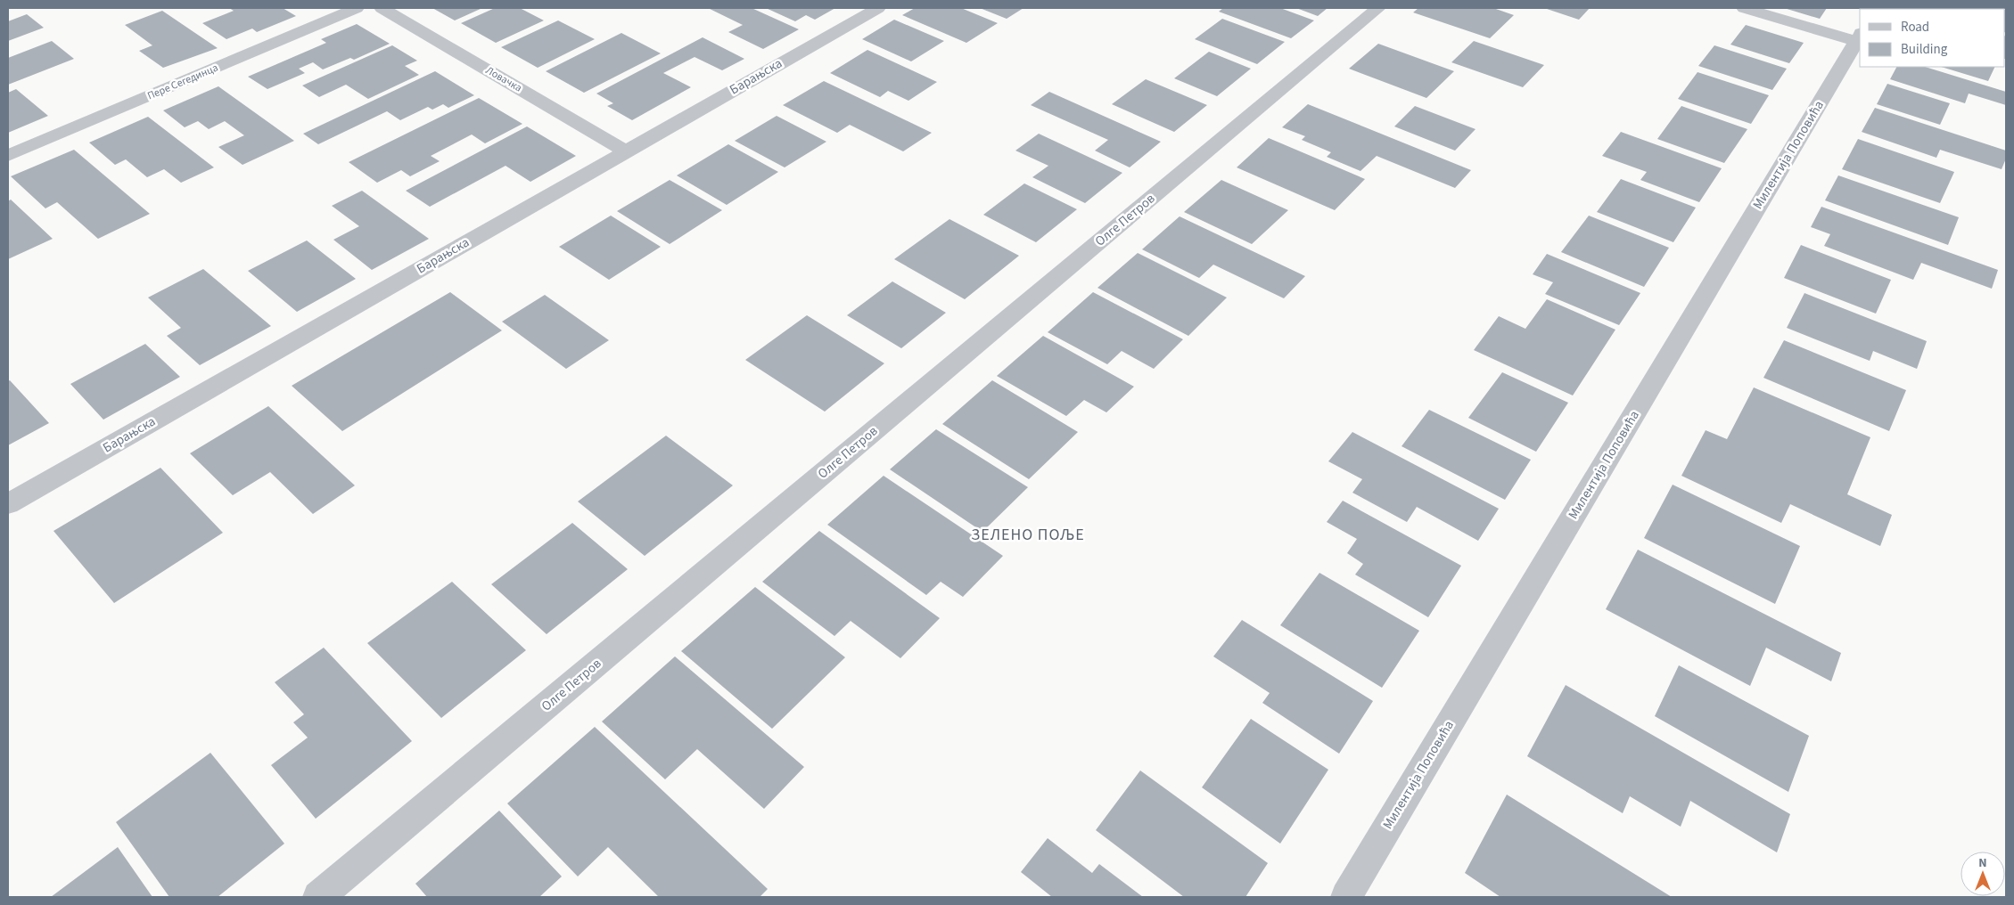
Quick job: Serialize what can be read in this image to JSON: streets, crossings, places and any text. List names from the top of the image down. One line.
{"streets":{"street":["Барањска","Ловачка","Пере Сегединца","Милентија Поповића","Олге Петров"]},"crossings":[["Барањска","Ловачка"]],"districts":["ЗЕЛЕНО ПОЉЕ"],"legend":["Road","Building"],"north":"top"}
